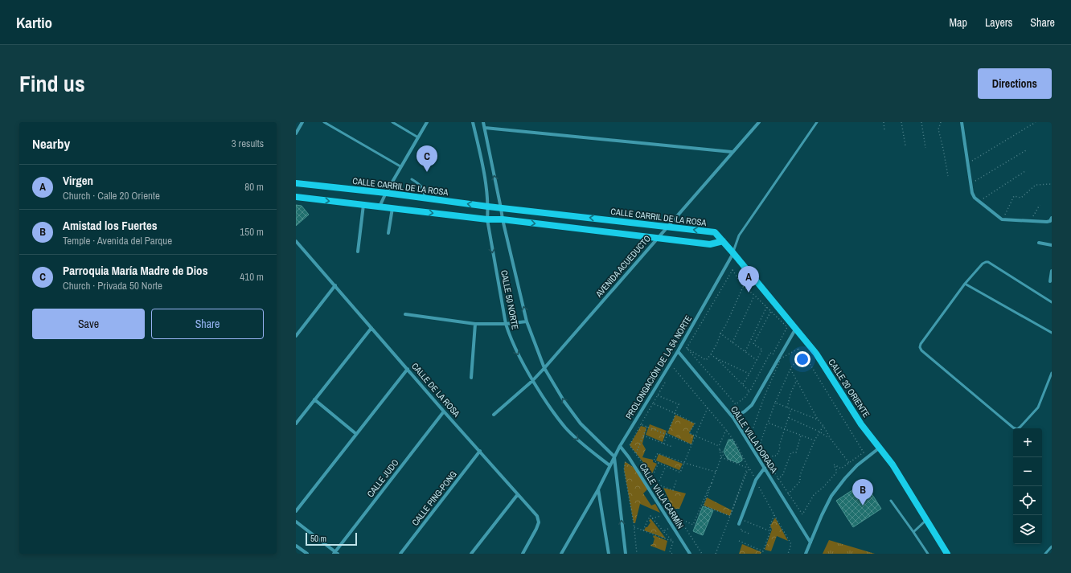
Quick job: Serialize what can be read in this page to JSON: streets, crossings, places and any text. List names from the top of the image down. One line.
{"streets":{"main road":["CALLE CARRIL DE LA ROSA","CALLE 20 ORIENTE"],"street":["AVENIDA ACUEDUCTO","CALLE 50 NORTE","PROLONGACIÓN DE LA 54 NORTE","CALLE DE LA ROSA","CALLE VILLA DORADA","CALLE JUDO","CALLE VILLA CARMÍN","CALLE PING-PONG"]},"crossings":[["CALLE CARRIL DE LA ROSA","AVENIDA ACUEDUCTO"],["CALLE CARRIL DE LA ROSA","CALLE 50 NORTE"],["CALLE CARRIL DE LA ROSA","CALLE 20 ORIENTE"],["AVENIDA ACUEDUCTO","CALLE 50 NORTE"],["CALLE 50 NORTE","PROLONGACIÓN DE LA 54 NORTE"],["PROLONGACIÓN DE LA 54 NORTE","CALLE 20 ORIENTE"],["PROLONGACIÓN DE LA 54 NORTE","CALLE VILLA DORADA"],["PROLONGACIÓN DE LA 54 NORTE","CALLE VILLA CARMÍN"],["CALLE DE LA ROSA","CALLE JUDO"],["CALLE DE LA ROSA","CALLE PING-PONG"]],"scale_bar":"50 m","page":{"header":"Kartio","nav":["Map","Layers","Share"],"title":"Find us","buttons":["Directions",["Save","Share"]],"heading":["Nearby","3 results"],"pins":["C","A","B"],"list":[{"mark":"A","name":"Virgen","note":"Church · Calle 20 Oriente","value":"80 m"},{"mark":"B","name":"Amistad los Fuertes","note":"Temple · Avenida del Parque","value":"150 m"},{"mark":"C","name":"Parroquia María Madre de Dios","note":"Church · Privada 50 Norte","value":"410 m"}],"map_buttons":["+","−"],"scale":"50 m"}}
